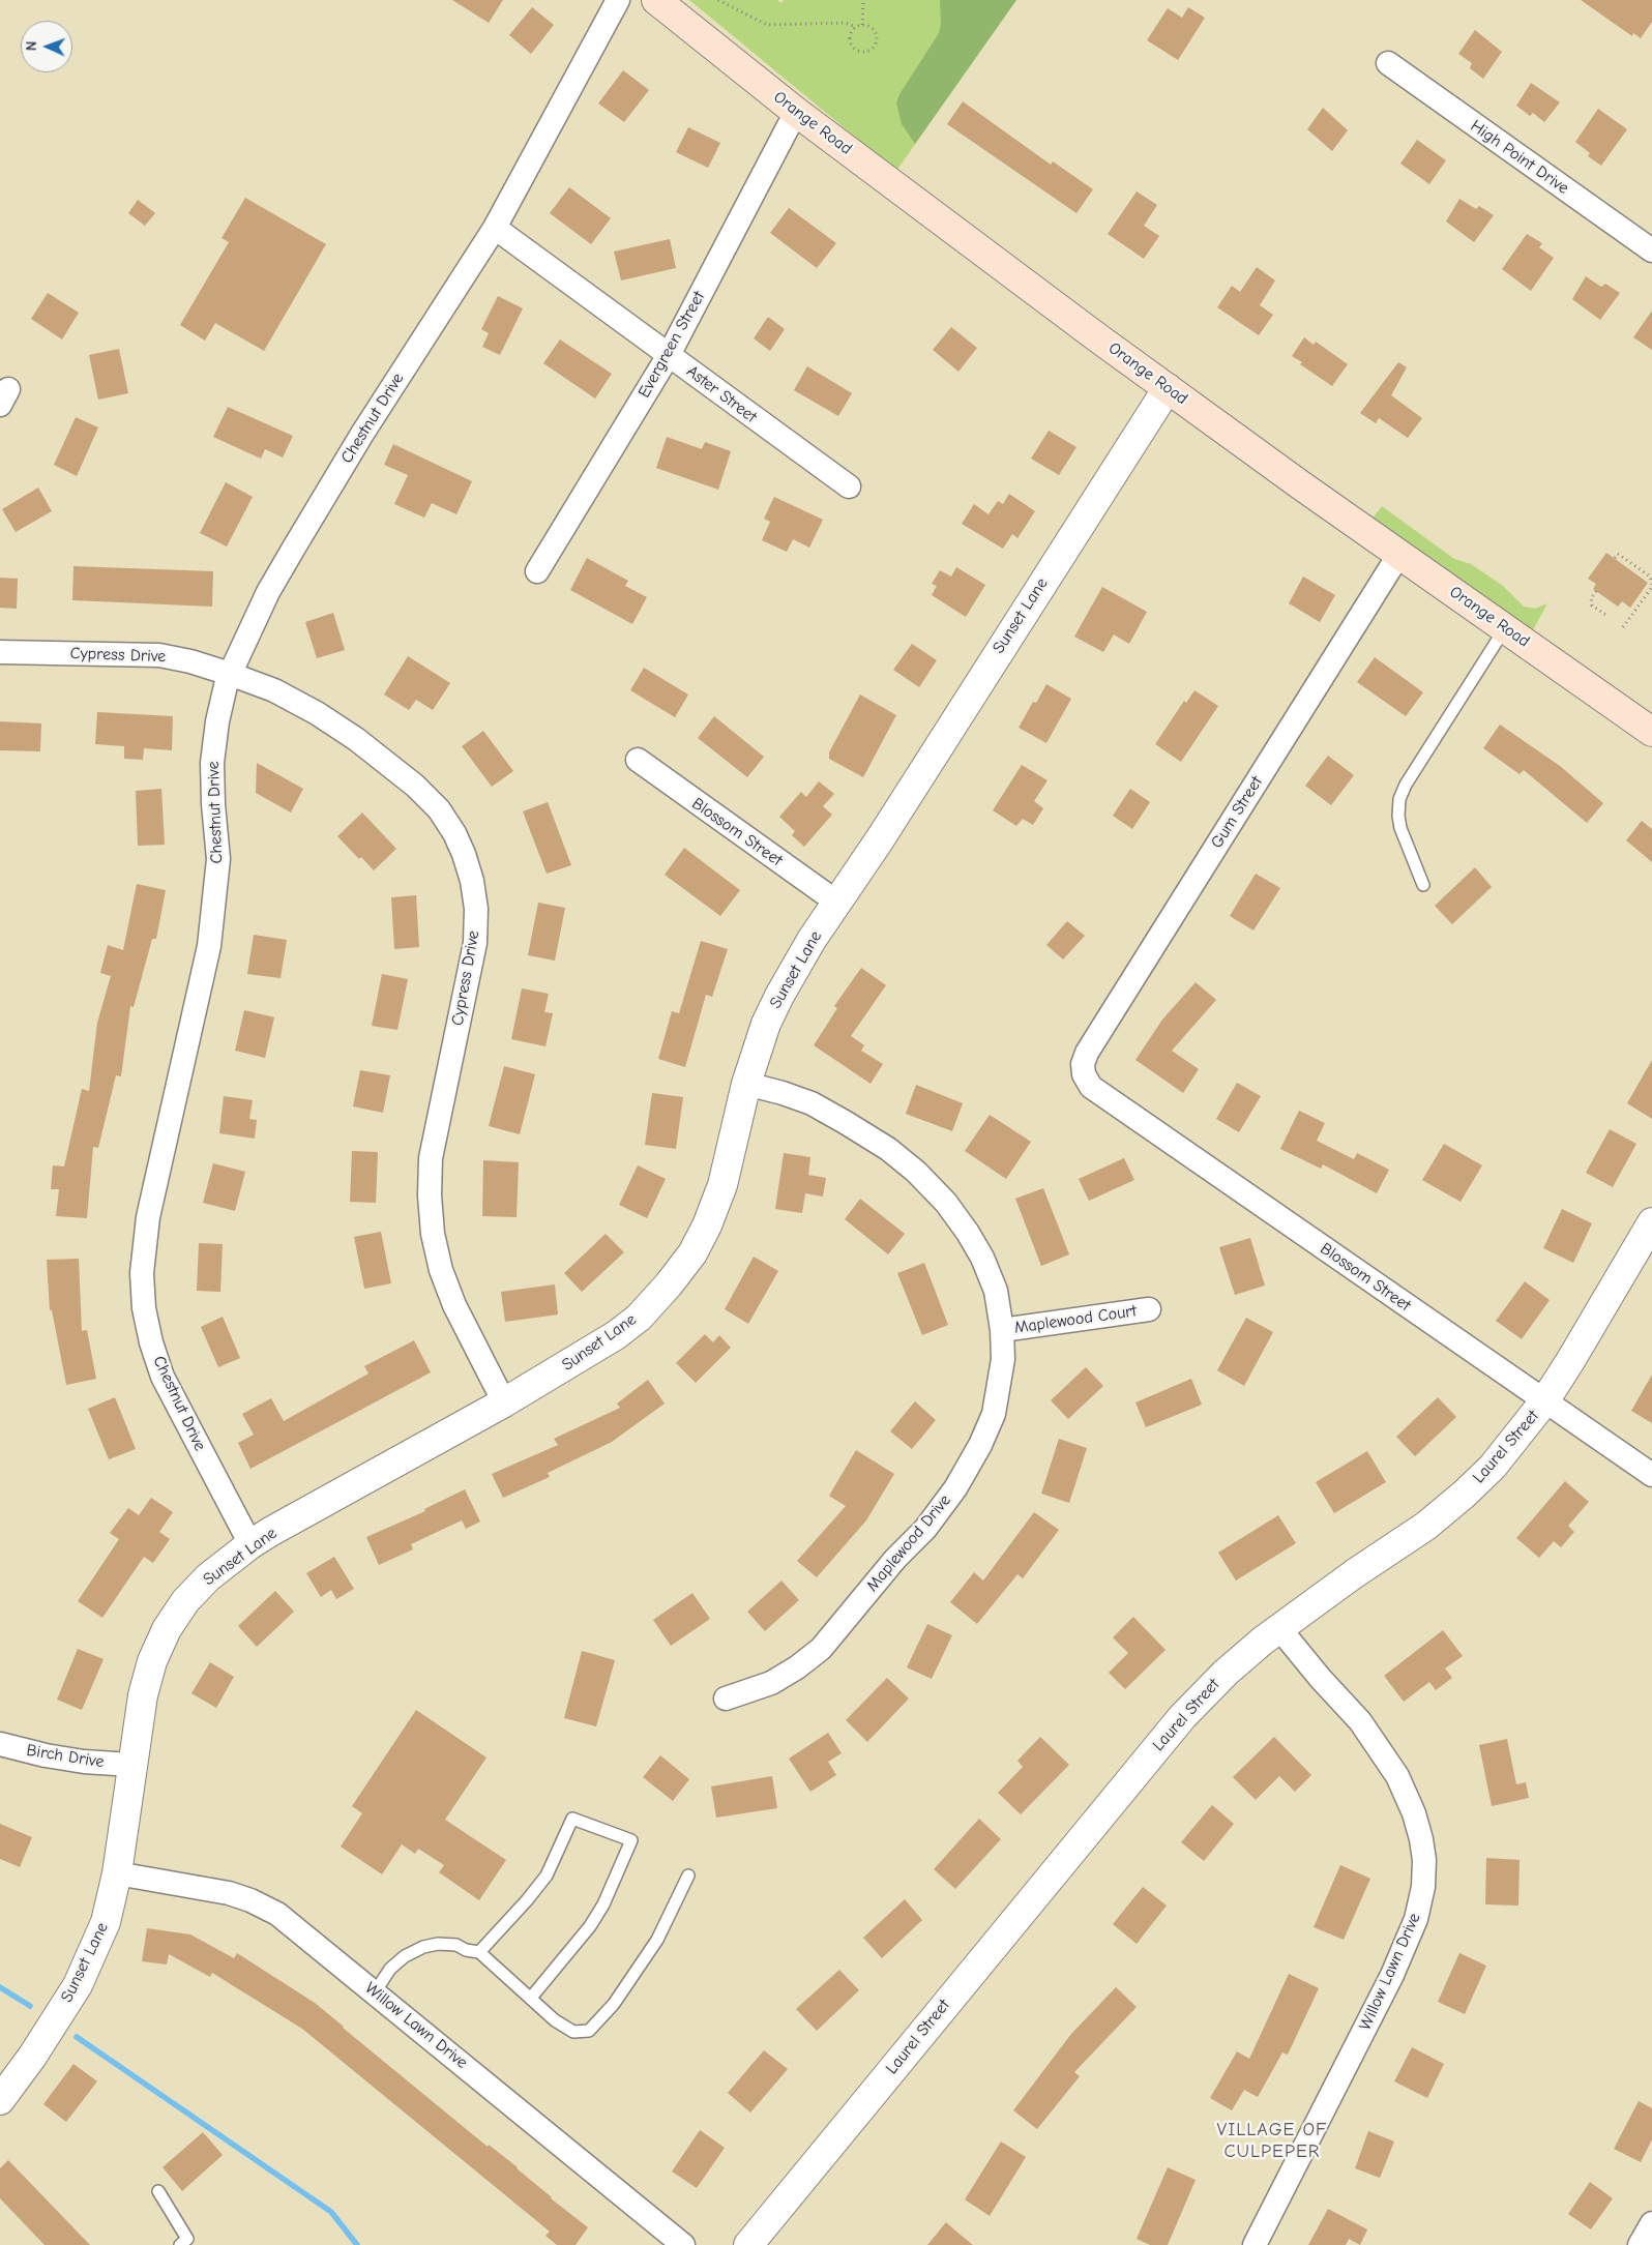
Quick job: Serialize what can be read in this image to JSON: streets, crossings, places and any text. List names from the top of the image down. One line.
{"streets":{"main road":["Orange Road"],"street":["High Point Drive","Evergreen Street","Aster Street","Chestnut Drive","Sunset Lane","Cypress Drive","Gum Street","Blossom Street","Maplewood Court","Laurel Street","Maplewood Drive","Birch Drive","Willow Lawn Drive"]},"crossings":[["Orange Road","Evergreen Street"],["Orange Road","Sunset Lane"],["Orange Road","Gum Street"],["Evergreen Street","Aster Street"],["Aster Street","Chestnut Drive"],["Chestnut Drive","Sunset Lane"],["Chestnut Drive","Cypress Drive"],["Sunset Lane","Cypress Drive"],["Sunset Lane","Blossom Street"],["Sunset Lane","Maplewood Drive"],["Sunset Lane","Birch Drive"],["Sunset Lane","Willow Lawn Drive"],["Gum Street","Blossom Street"],["Blossom Street","Laurel Street"],["Maplewood Court","Maplewood Drive"],["Laurel Street","Willow Lawn Drive"]],"districts":["VILLAGE OF CULPEPER"],"north":"left"}
